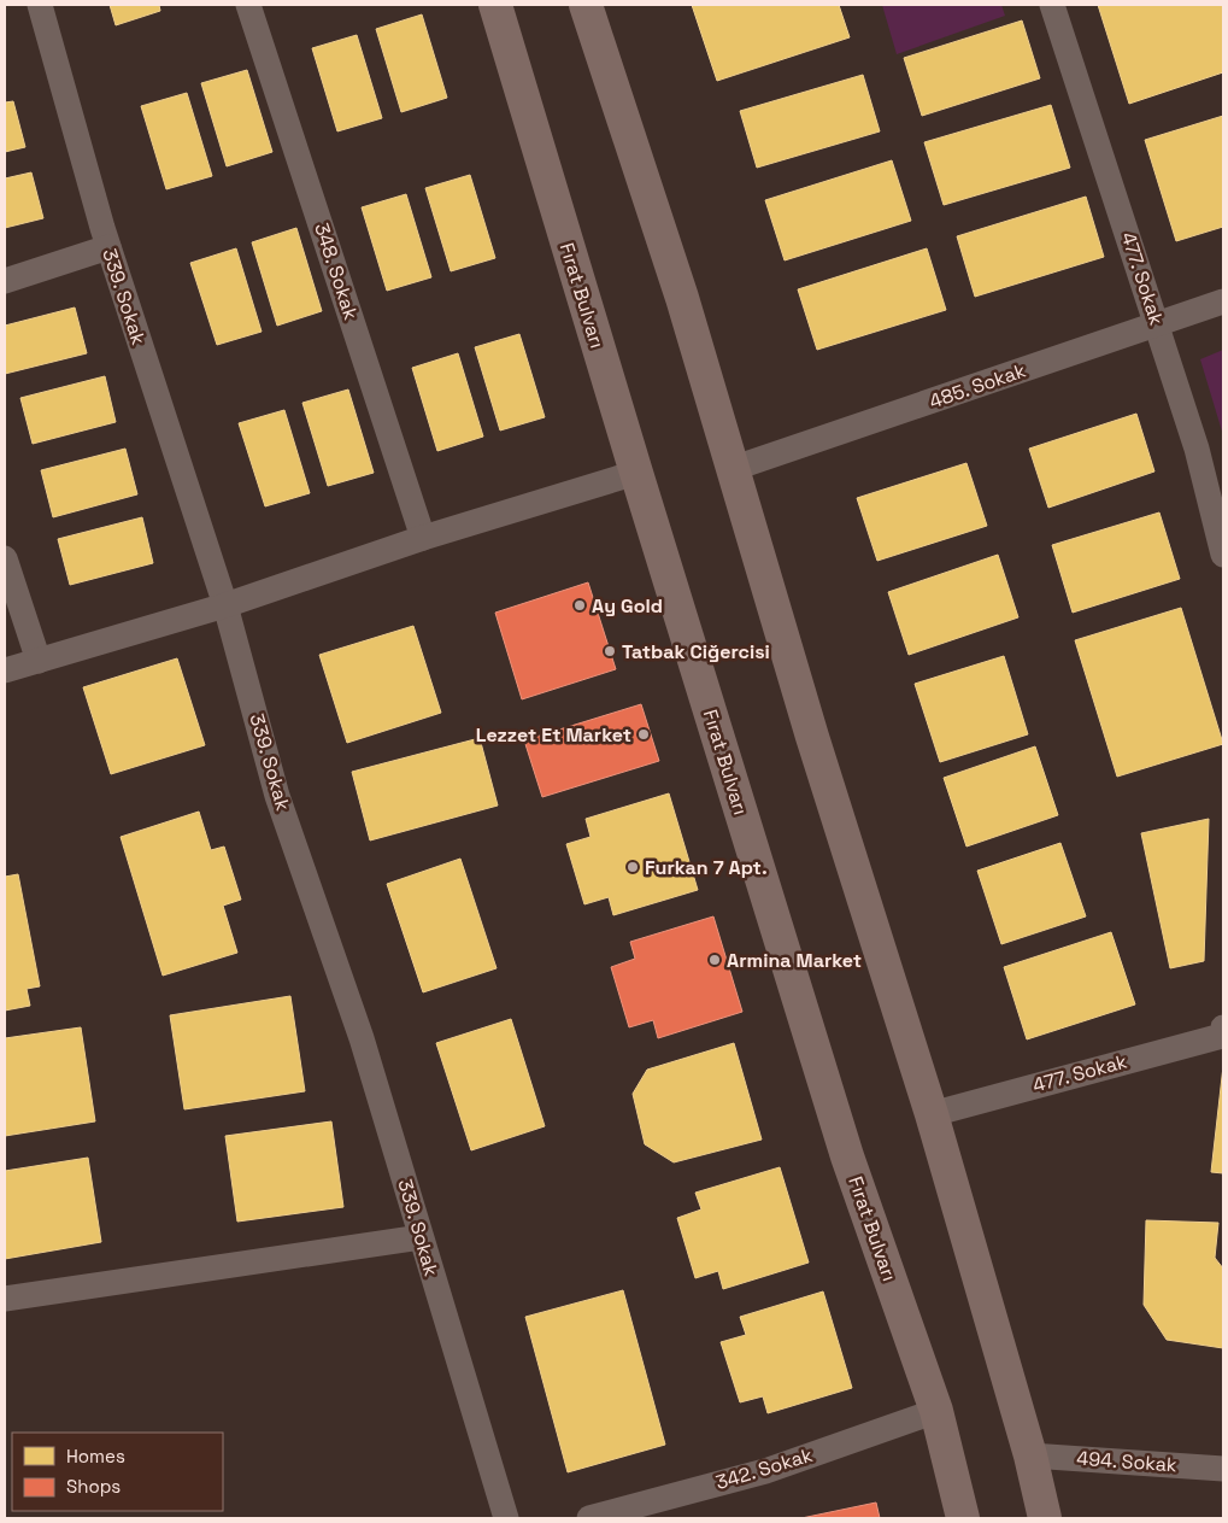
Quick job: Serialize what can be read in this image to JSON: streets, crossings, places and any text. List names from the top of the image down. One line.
{"streets":{"main road":["Fırat Bulvarı"],"street":["348. Sokak","477. Sokak","339. Sokak","485. Sokak","494. Sokak","342. Sokak"]},"crossings":[["477. Sokak","485. Sokak"],["Fırat Bulvarı","342. Sokak"]],"places":["Ay Gold","Tatbak Ciğercisi","Lezzet Et Market","Furkan 7 Apt.","Armina Market"],"legend":["Homes","Shops"]}
